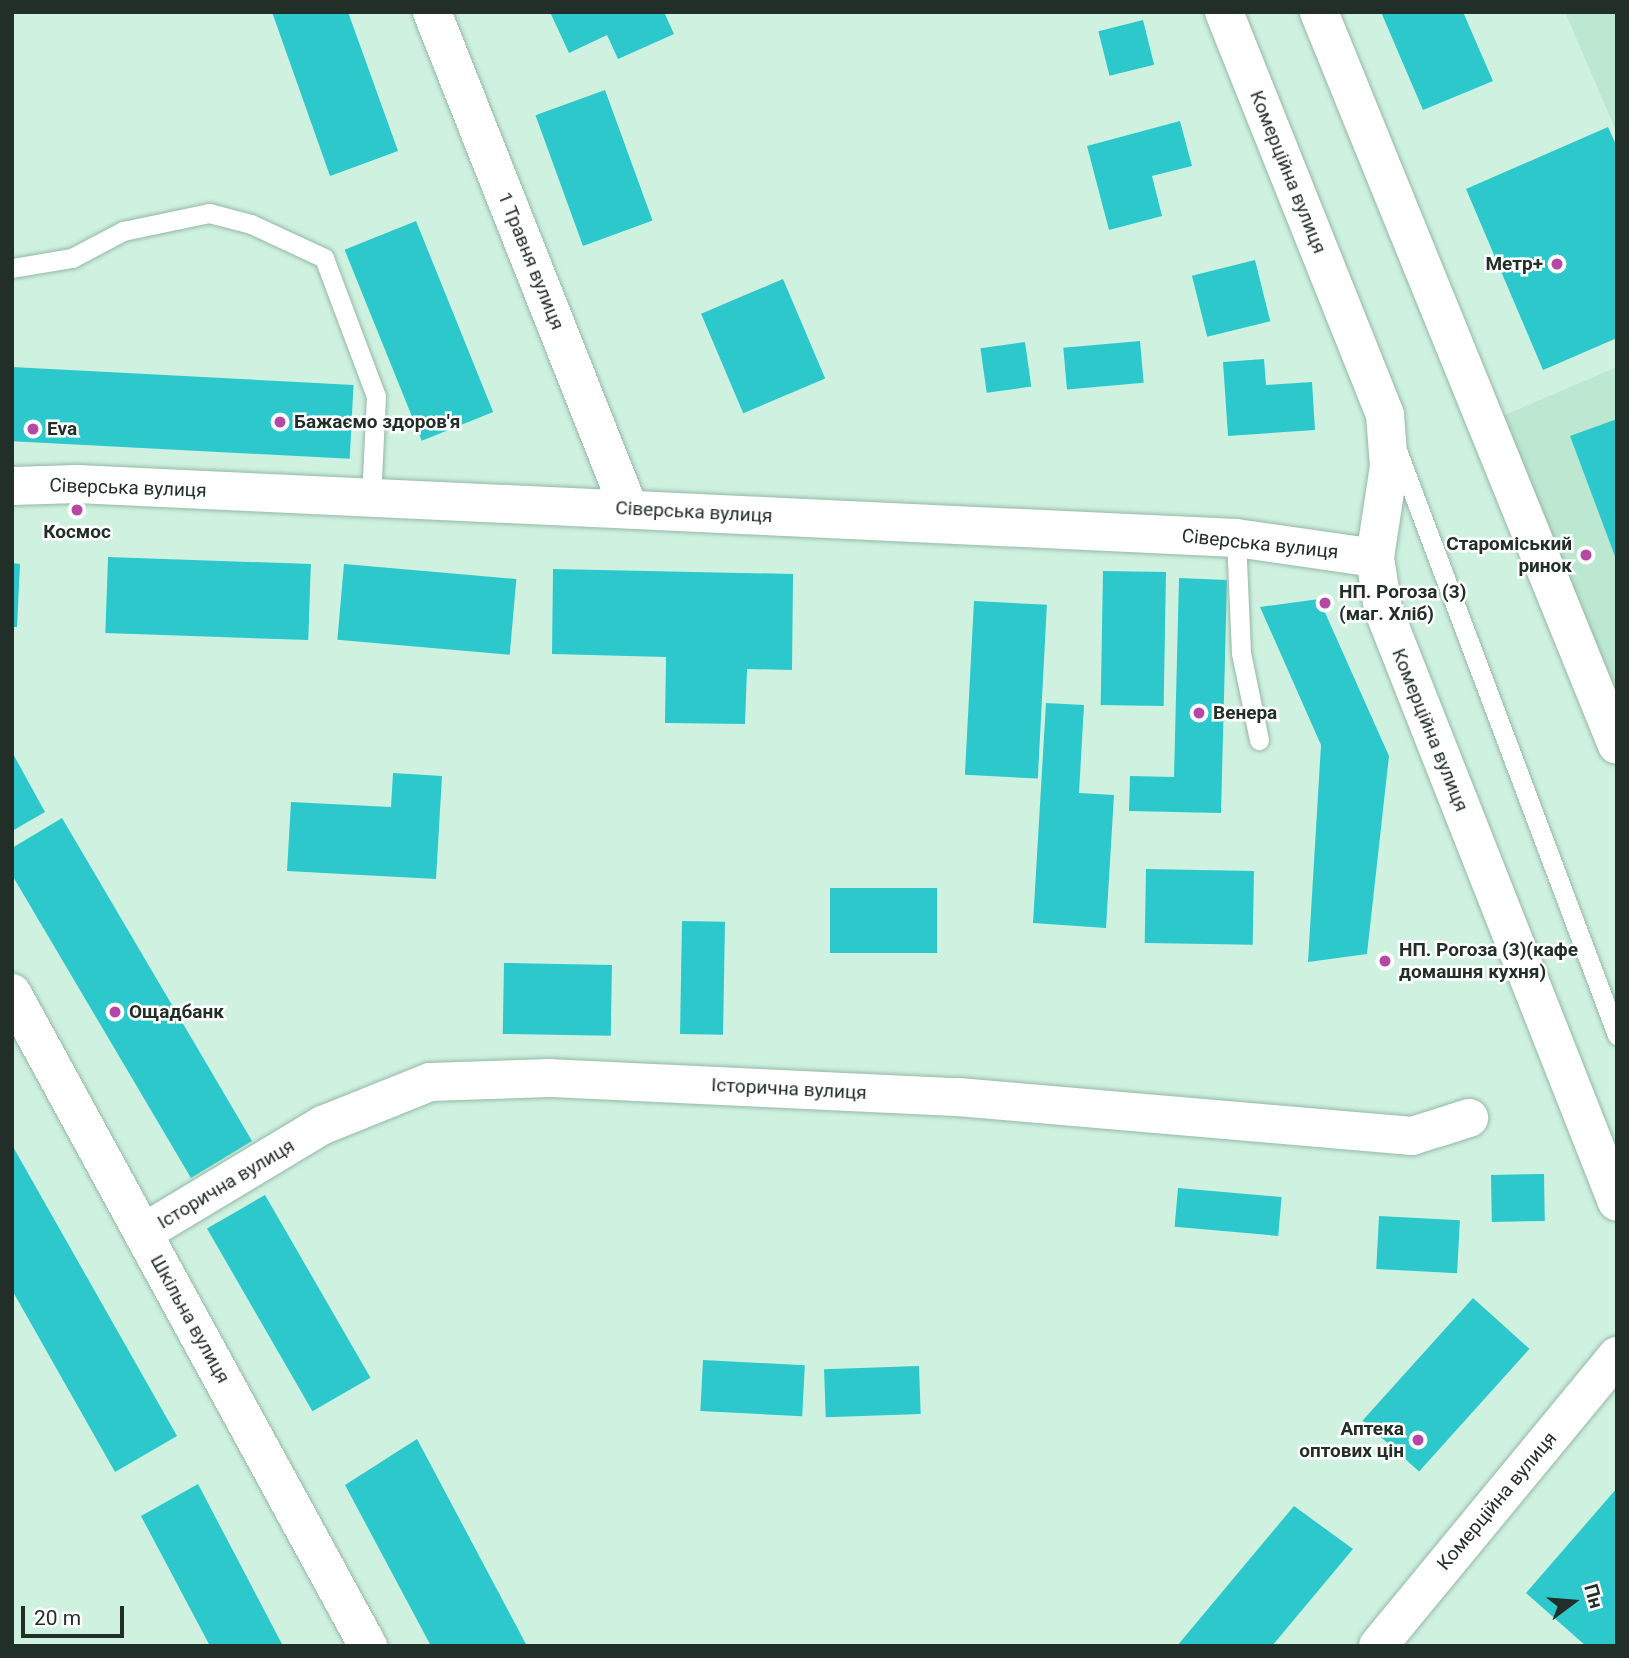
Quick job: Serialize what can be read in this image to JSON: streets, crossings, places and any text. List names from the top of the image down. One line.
{"streets":{"street":["Комерційна вулиця","1 Травня вулиця","Сіверська вулиця","Історична вулиця","Шкільна вулиця"]},"crossings":[["Комерційна вулиця","Сіверська вулиця"],["1 Травня вулиця","Сіверська вулиця"],["Історична вулиця","Шкільна вулиця"]],"places":["Метр+","Бажаємо здоров'я","Eva","Космос","Староміський ринок","НП. Рогоза (3) (маг. Хліб)","Венера","НП. Рогоза (3)(кафе домашня кухня)","Ощадбанк","Аптека оптових цін"],"scale_bar":"20 m","north":"right"}
